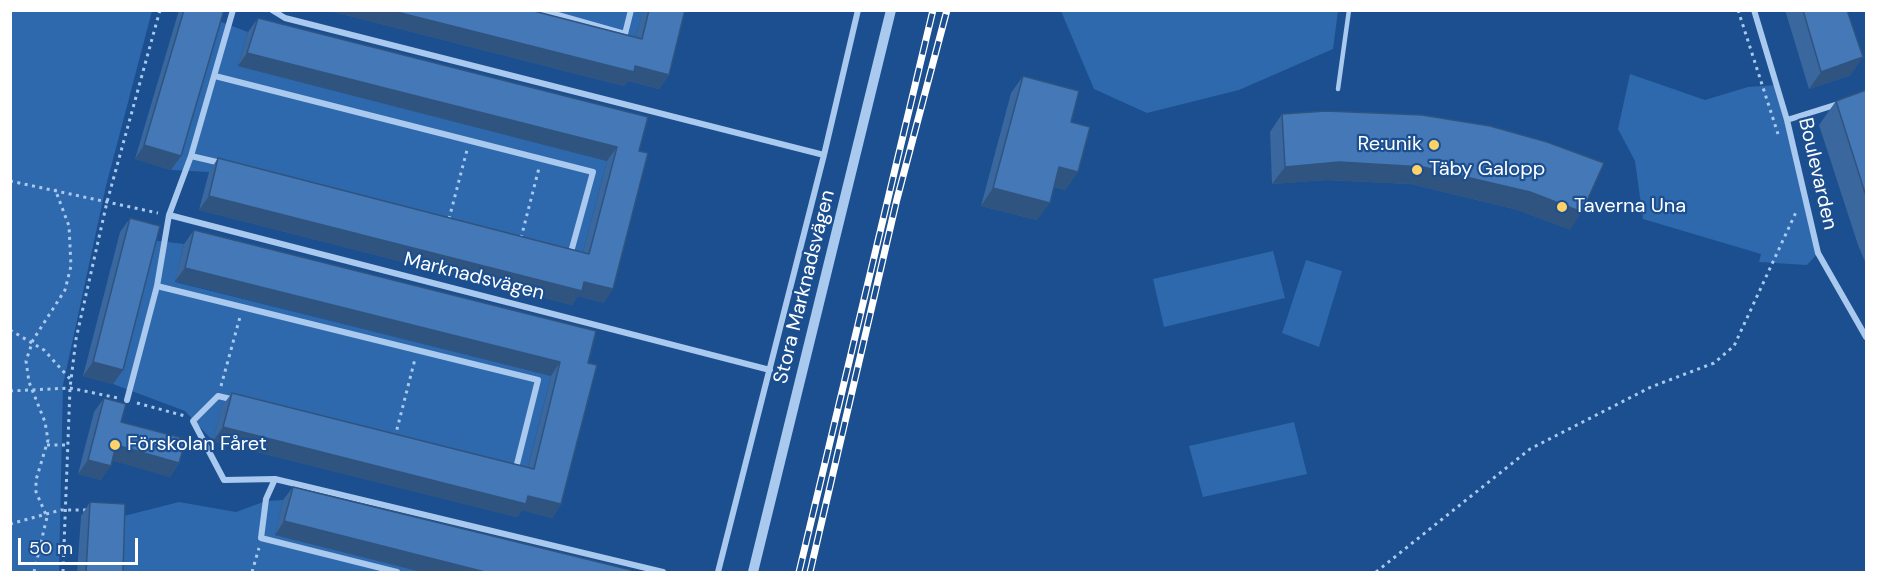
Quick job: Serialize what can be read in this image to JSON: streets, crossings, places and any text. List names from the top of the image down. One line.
{"streets":{"street":["Boulevarden","Marknadsvägen","Stora Marknadsvägen"]},"places":["Re:unik","Täby Galopp","Taverna Una","Förskolan Fåret"],"scale_bar":"50 m"}
